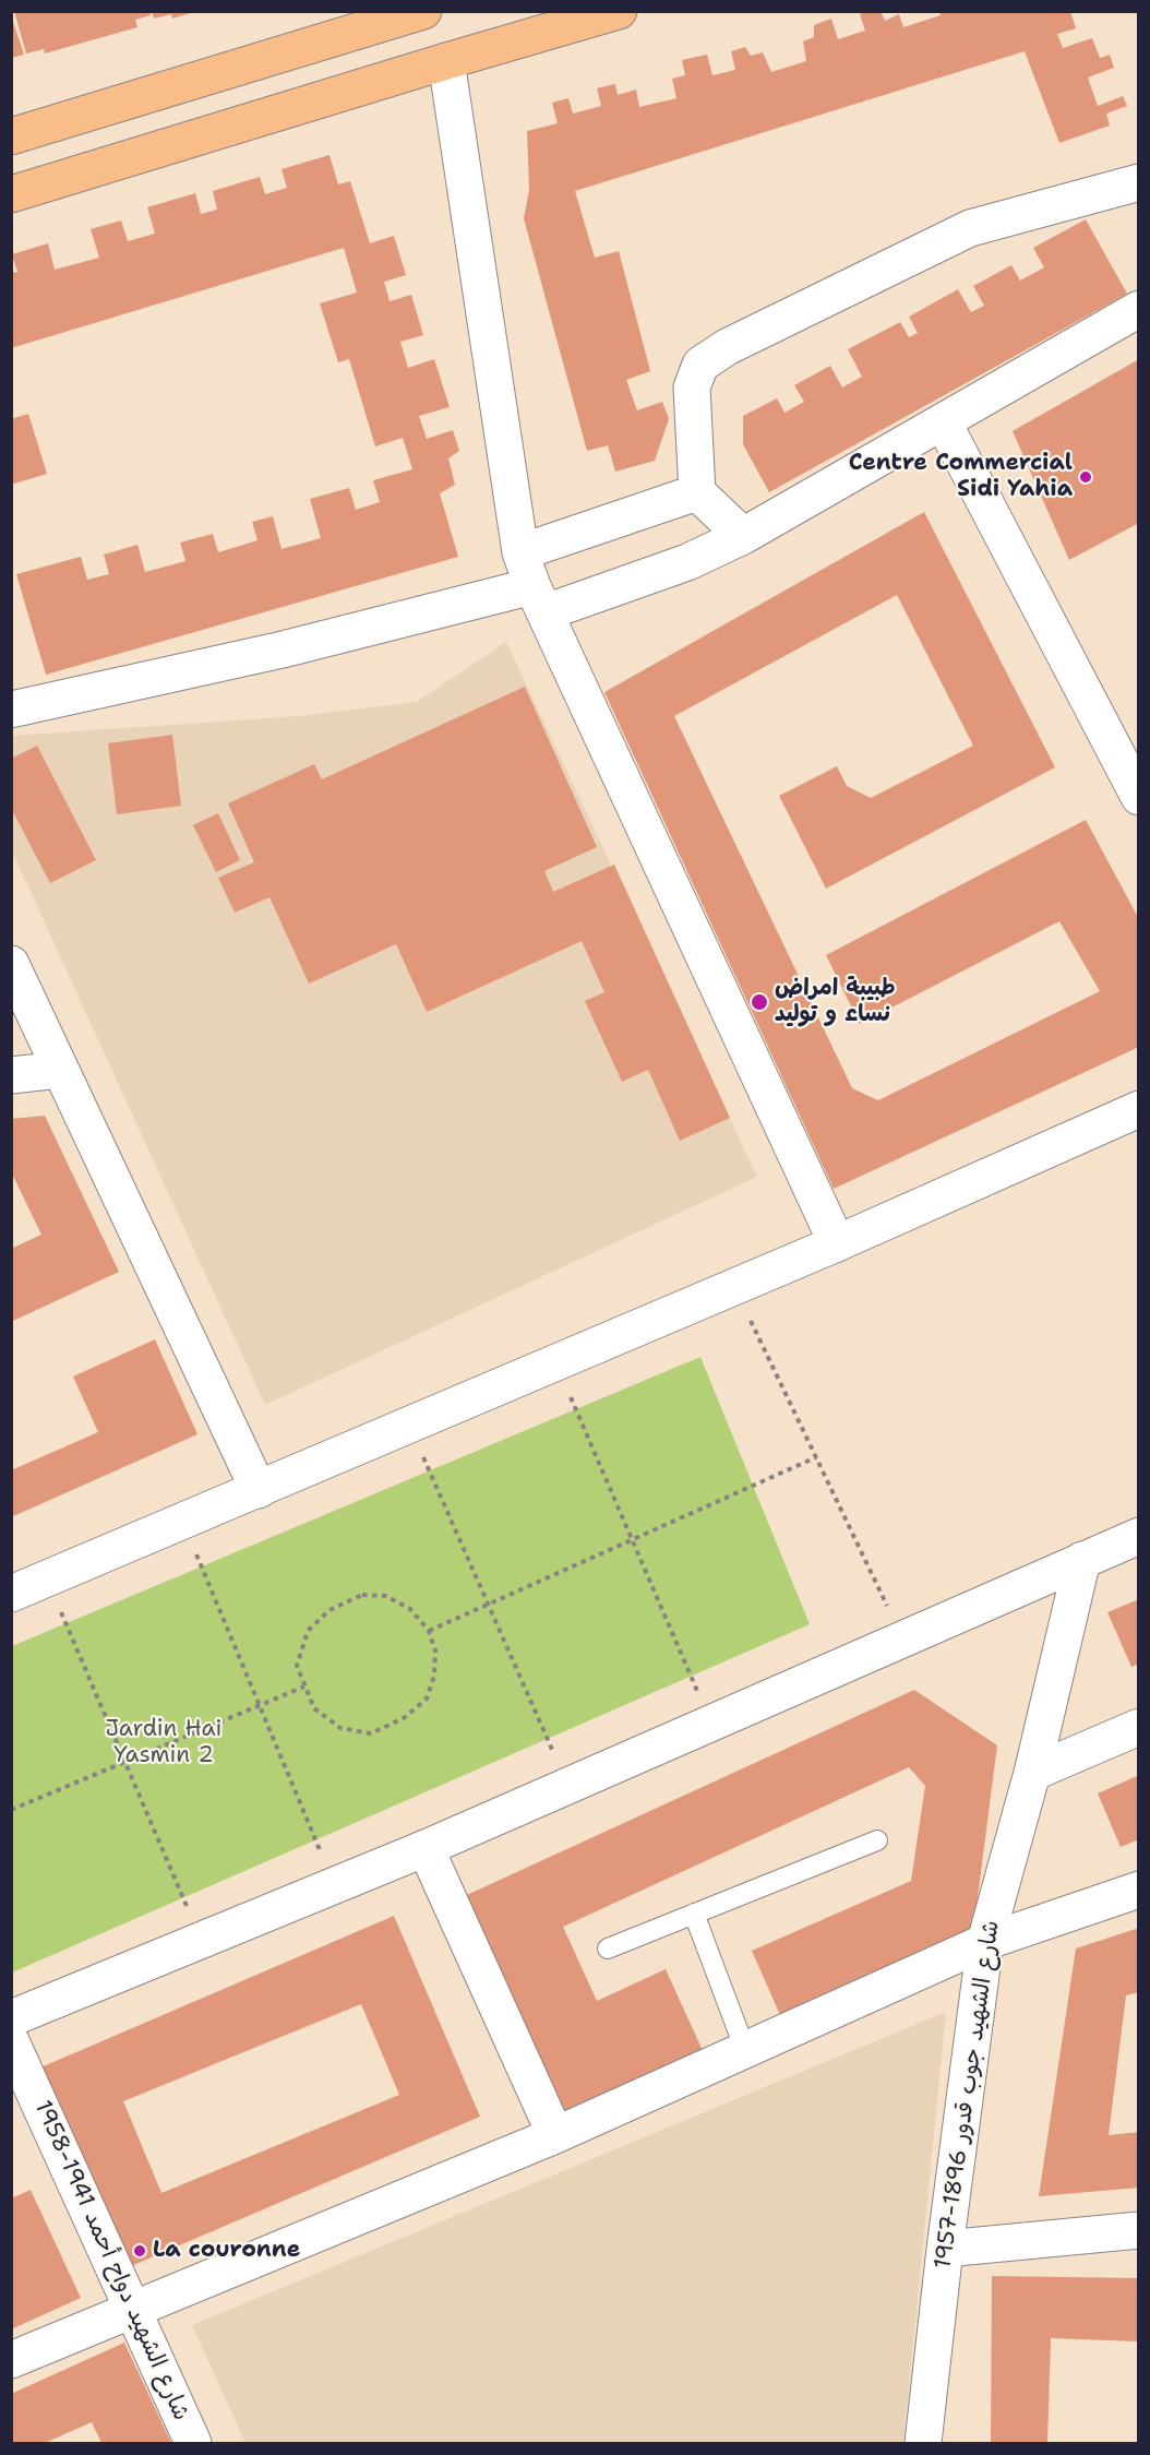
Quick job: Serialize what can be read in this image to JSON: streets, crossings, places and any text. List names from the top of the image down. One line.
{"streets":{"street":["شارع الشهيد جوب قدور 1896-1957","شارع الشهيد دواح أحمد 1941-1958"]},"parks":["Jardin Hai Yasmin 2"],"places":["Centre Commercial Sidi Yahia","طبيبة امراض نساء و توليد","La couronne"]}
